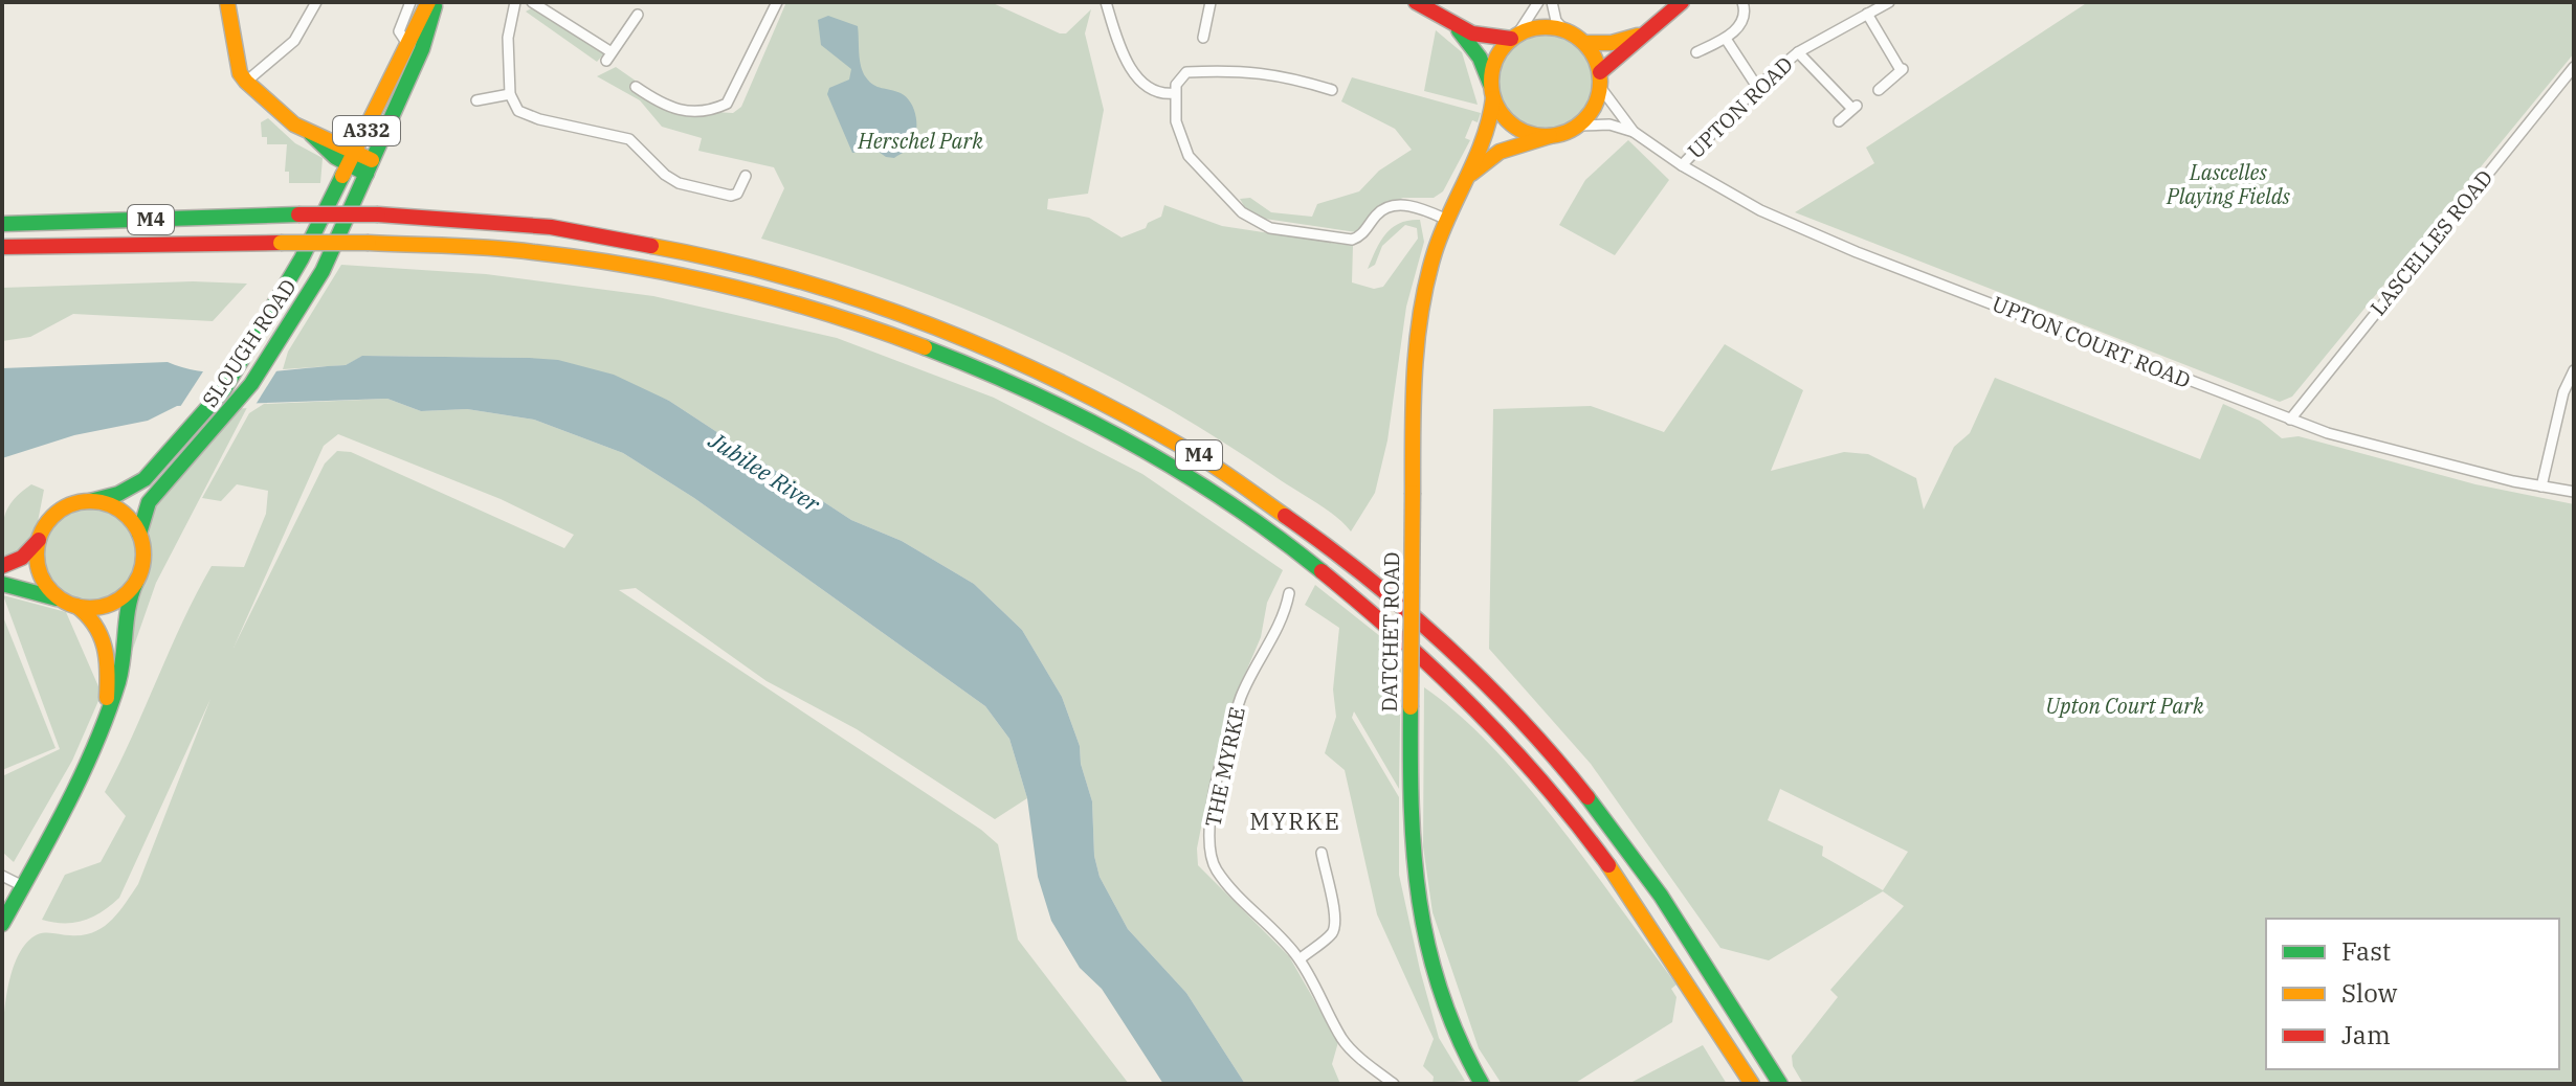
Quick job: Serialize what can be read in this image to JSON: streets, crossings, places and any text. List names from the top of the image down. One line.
{"streets":{"main road":["A332","M4","SLOUGH ROAD","DATCHET ROAD"],"street":["UPTON ROAD","LASCELLES ROAD","UPTON COURT ROAD","THE MYRKE"]},"crossings":[["UPTON ROAD","UPTON COURT ROAD"],["A332","SLOUGH ROAD"],["LASCELLES ROAD","UPTON COURT ROAD"],["UPTON COURT ROAD","DATCHET ROAD"]],"districts":["MYRKE"],"water":["Jubilee River"],"parks":["Herschel Park","Lascelles Playing Fields","Upton Court Park"],"legend":["Fast","Slow","Jam"]}
